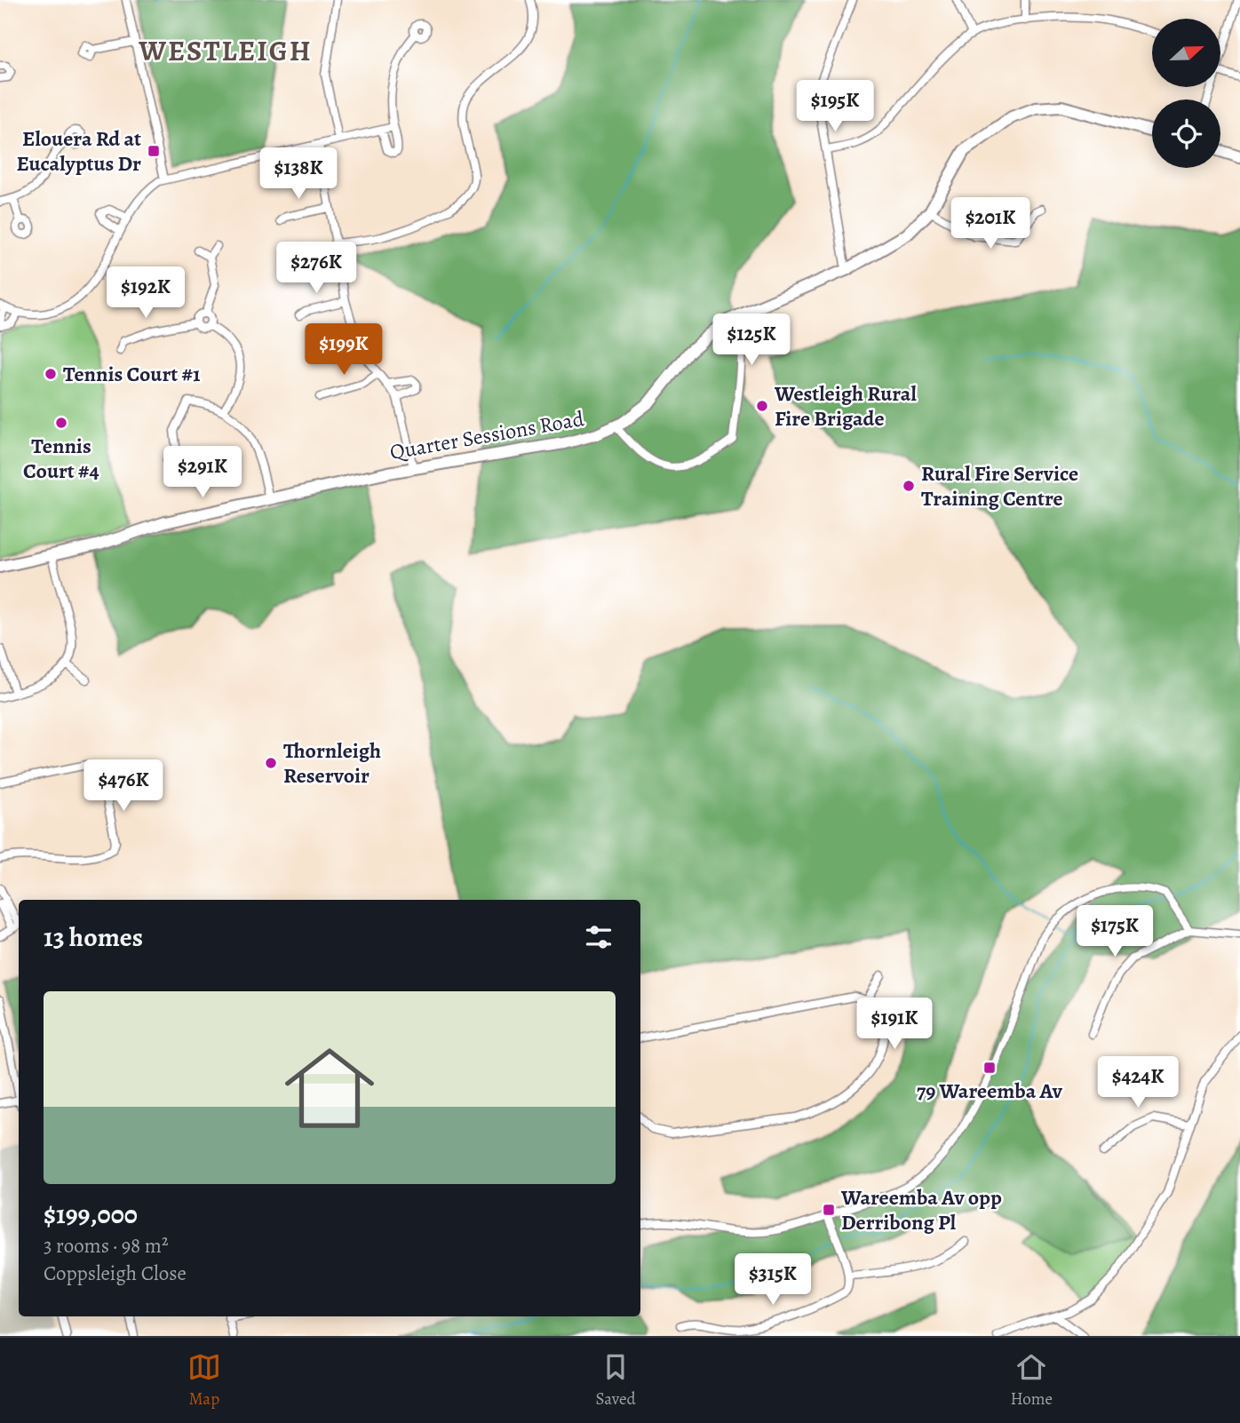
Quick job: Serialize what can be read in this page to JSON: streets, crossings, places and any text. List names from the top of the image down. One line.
{"streets":{"main road":["Quarter Sessions Road"]},"districts":["WESTLEIGH"],"places":{"transit":["Elouera Rd at Eucalyptus Dr","79 Wareemba Av","Wareemba Av opp Derribong Pl"],"other":["Tennis Court #1","Westleigh Rural Fire Brigade","Tennis Court #4","Rural Fire Service Training Centre","Thornleigh Reservoir"]},"north":"right","page":{"price":["$195K","$138K","$201K","$276K","$192K","$125K","$199K","$291K","$476K","$175K","$191K","$424K","$315K"],"heading":"13 homes","list":[{"name":"$199,000","note":"3 rooms · 98 m² · Coppsleigh Close"}],"tabs":["Map","Saved","Home"]}}
